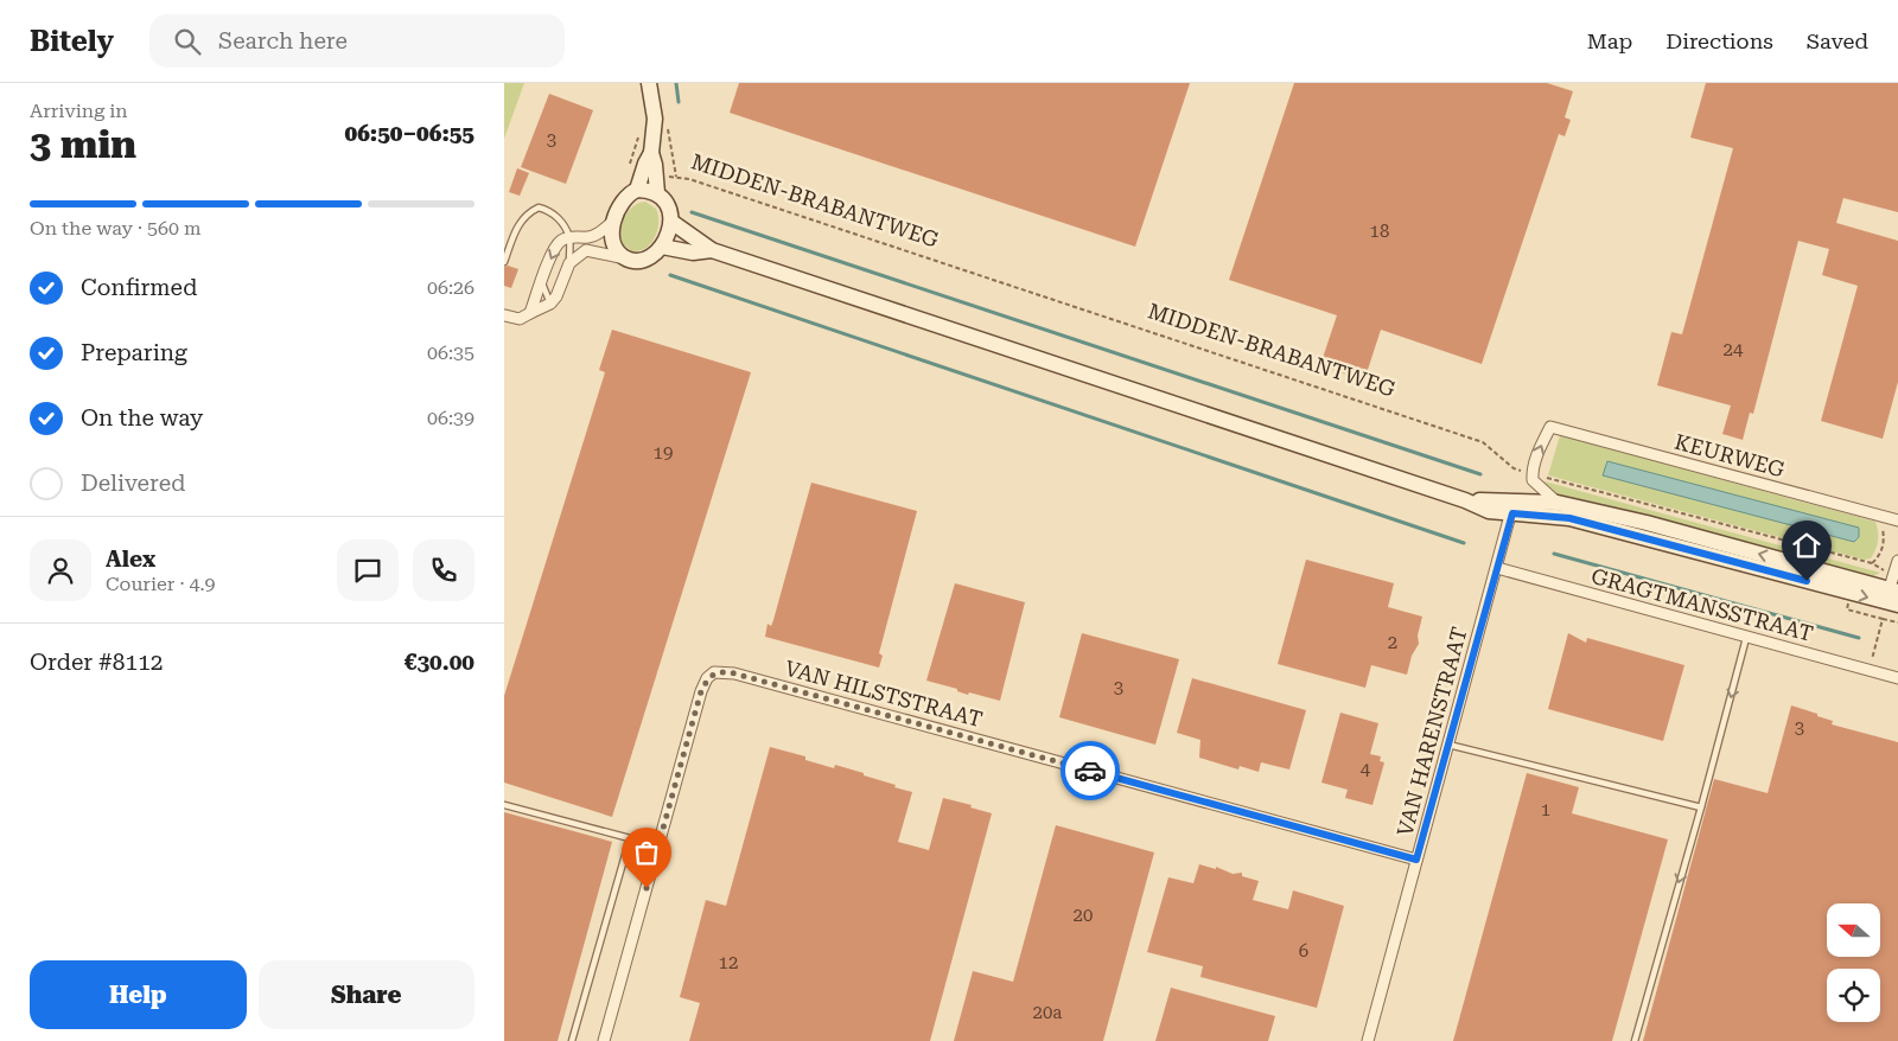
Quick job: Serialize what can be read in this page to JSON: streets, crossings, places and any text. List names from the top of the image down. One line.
{"streets":{"street":["KEURWEG","GRAGTMANSSTRAAT","VAN HILSTSTRAAT","VAN HARENSTRAAT"],"path":["MIDDEN-BRABANTWEG"]},"crossings":[["MIDDEN-BRABANTWEG","KEURWEG"],["GRAGTMANSSTRAAT","VAN HARENSTRAAT"],["VAN HILSTSTRAAT","VAN HARENSTRAAT"]],"house_numbers":["3","18","24","19","2","3","3","4","1","20","6","12","20a"],"north":"left","page":{"header":"Bitely","search":"Search here","nav":["Map","Directions","Saved"],"heading":["3 min","Arriving in","06:50–06:55"],"panel":["Alex","Courier · 4.9","Order #8112","€30.00"],"bar":"On the way · 560 m","list":[["Confirmed","06:26"],["Preparing","06:35"],["On the way","06:39"],"Delivered"],"buttons":["Help","Share"]}}
